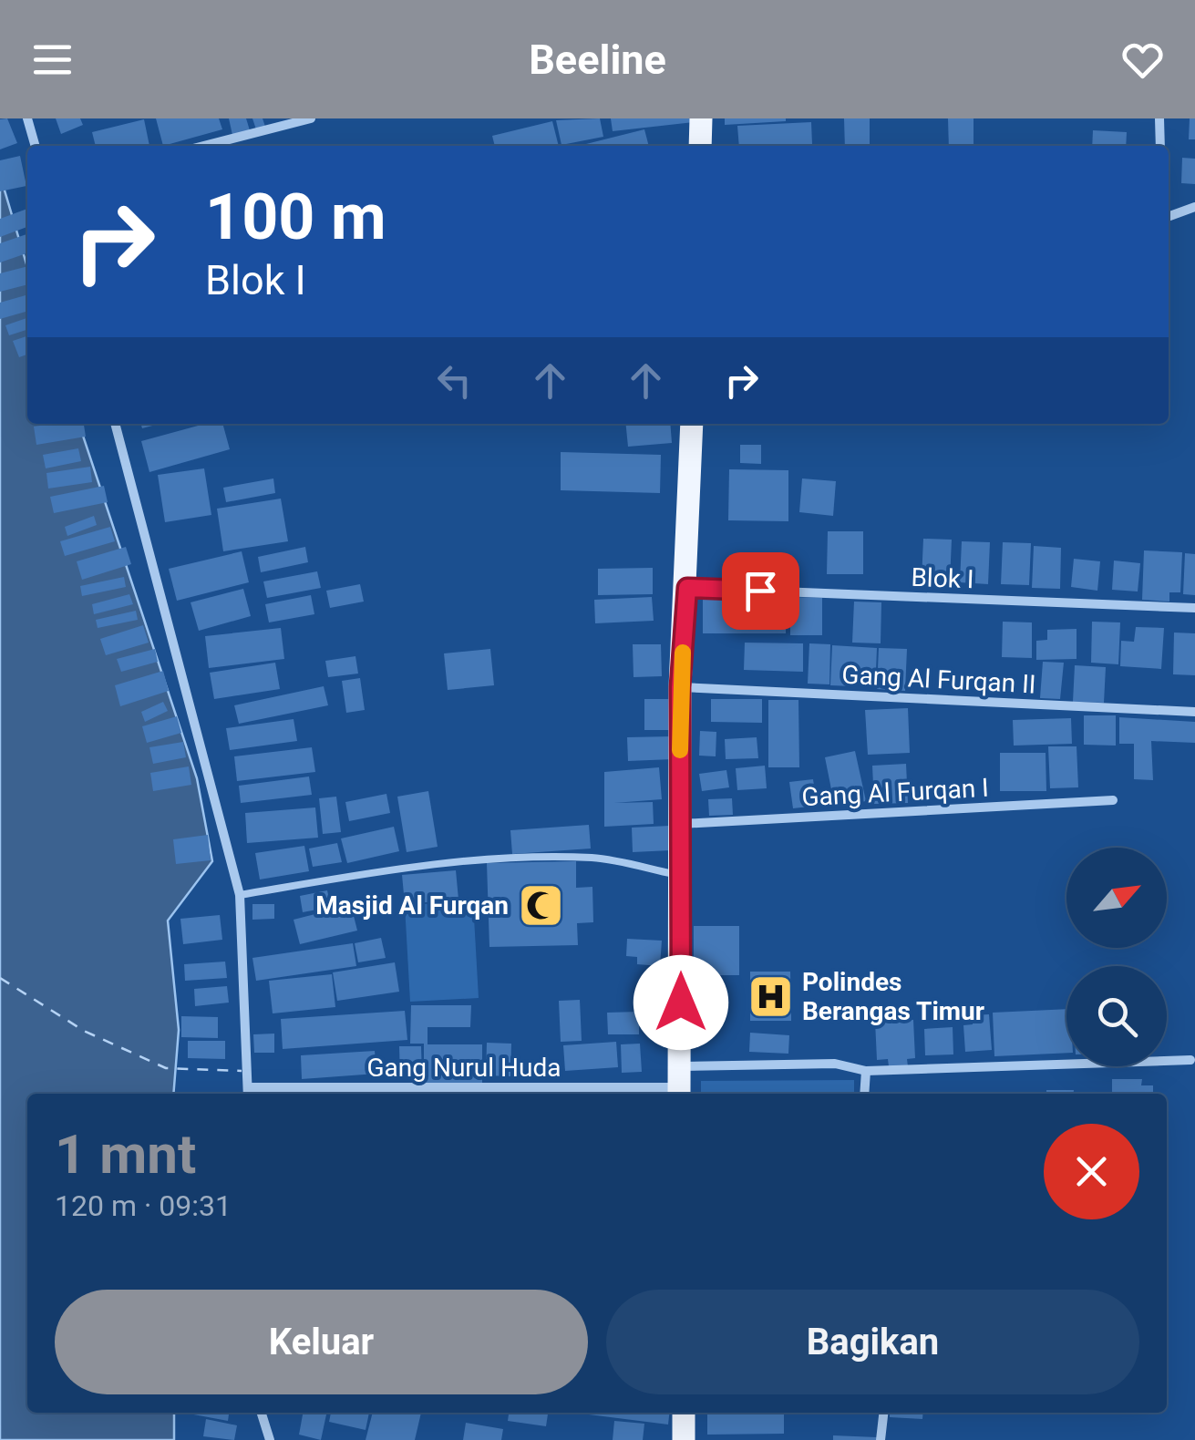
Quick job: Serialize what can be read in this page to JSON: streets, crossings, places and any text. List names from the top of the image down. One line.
{"streets":{"street":["Blok I","Gang Al Furqan II","Gang Al Furqan I","Gang Nurul Huda"]},"places":{"mosque":["Masjid Al Furqan"],"hospital":["Polindes Berangas Timur"]},"north":"top right","page":{"header":"Beeline","turn":["100 m","Blok I"],"heading":["1 mnt","120 m · 09:31"],"buttons":["Keluar","Bagikan"]}}
